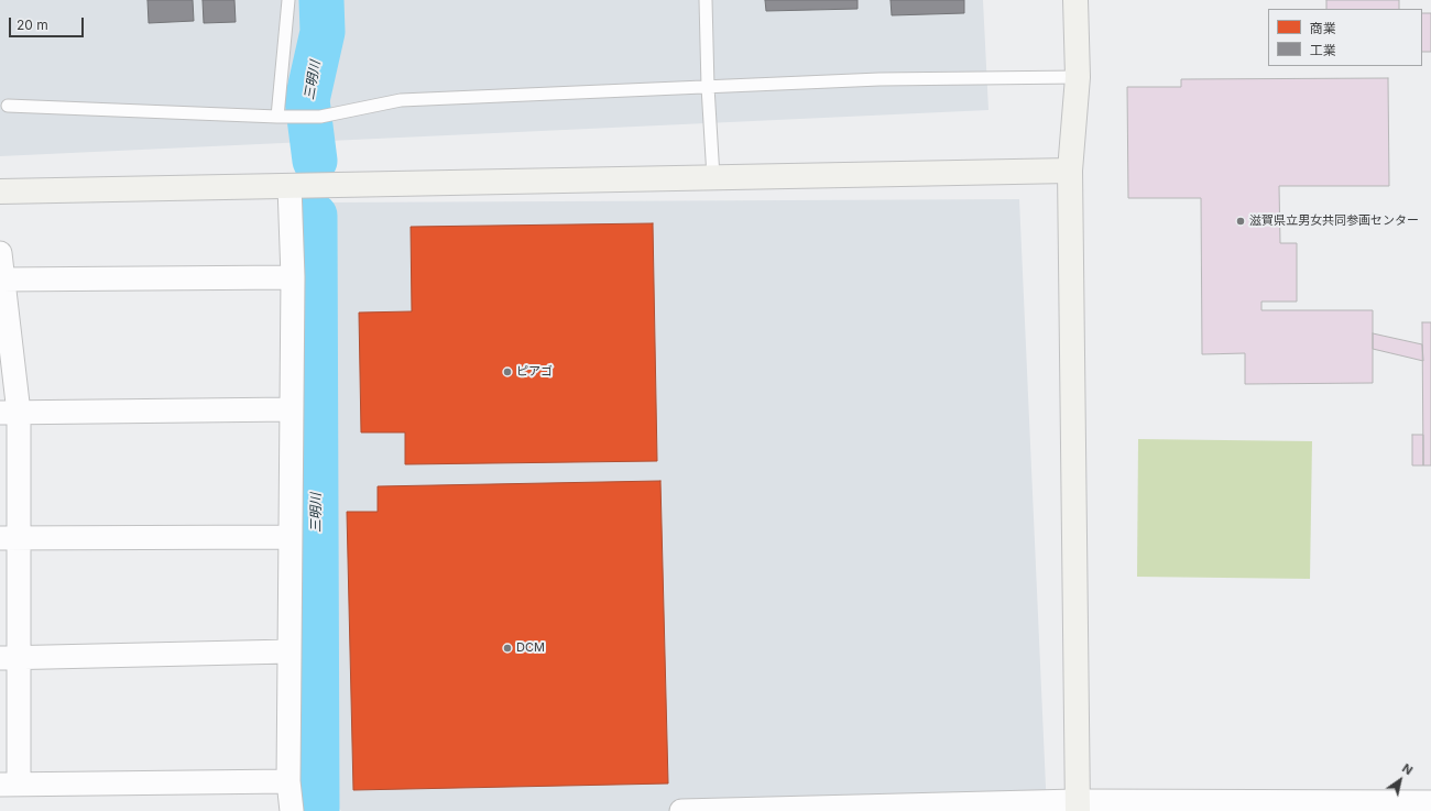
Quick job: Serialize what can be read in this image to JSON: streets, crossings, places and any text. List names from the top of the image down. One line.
{"water":["三明川"],"places":["滋賀県立男女共同参画センター","ピアゴ","DCM"],"legend":["商業","工業"],"scale_bar":"20 m","north":"top right"}
